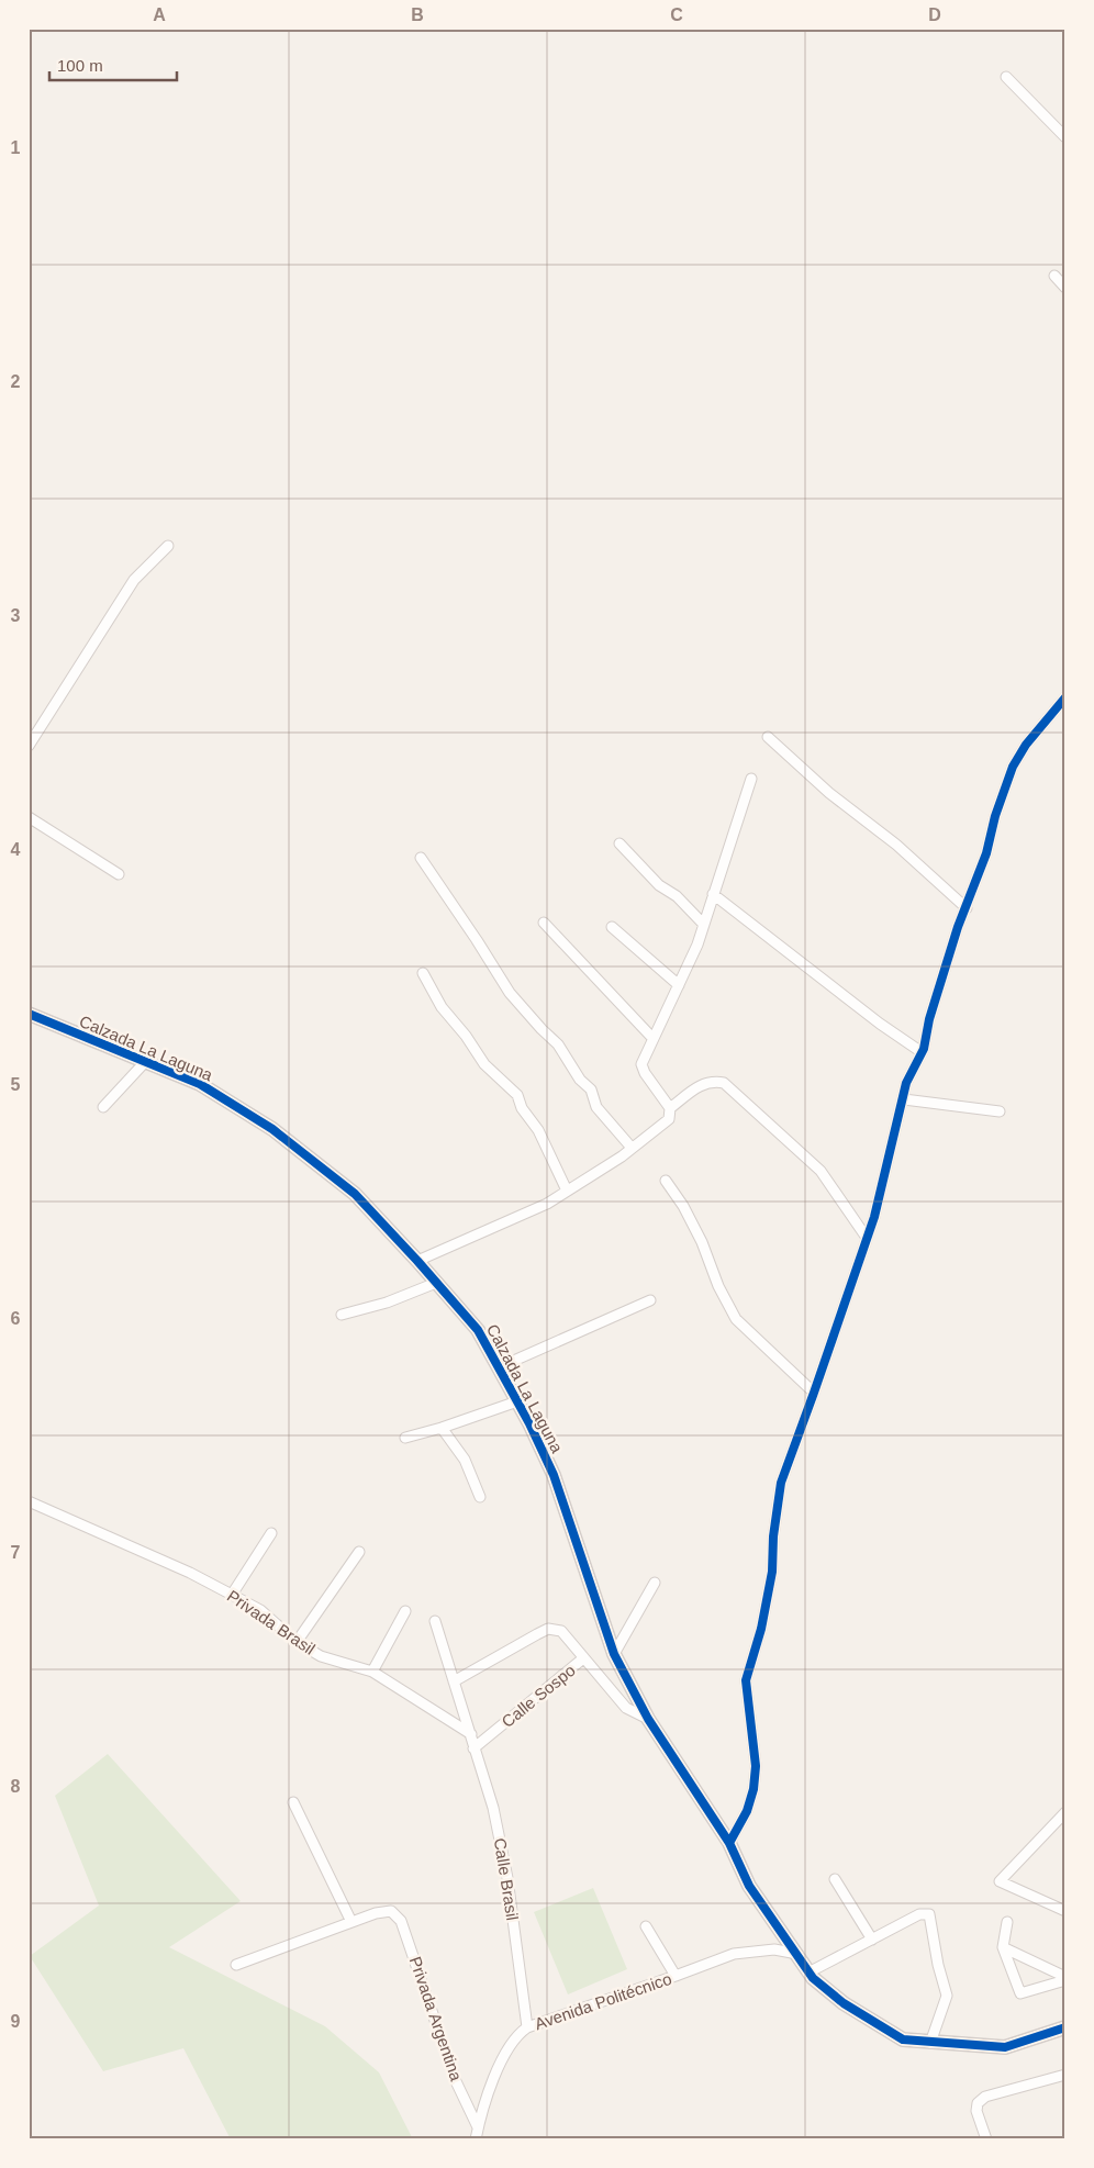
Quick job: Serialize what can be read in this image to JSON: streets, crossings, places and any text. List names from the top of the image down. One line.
{"streets":{"street":["Calzada La Laguna","Privada Brasil","Calle Sospo","Calle Brasil","Avenida Politécnico","Privada Argentina"]},"crossings":[["Calzada La Laguna","Calle Sospo"],["Calzada La Laguna","Avenida Politécnico"],["Privada Brasil","Calle Brasil"],["Calle Sospo","Calle Brasil"],["Calle Brasil","Avenida Politécnico"],["Avenida Politécnico","Privada Argentina"]],"scale_bar":"100 m","grid":{"columns":["A","B","C","D"],"rows":["1","2","3","4","5","6","7","8","9"]}}
